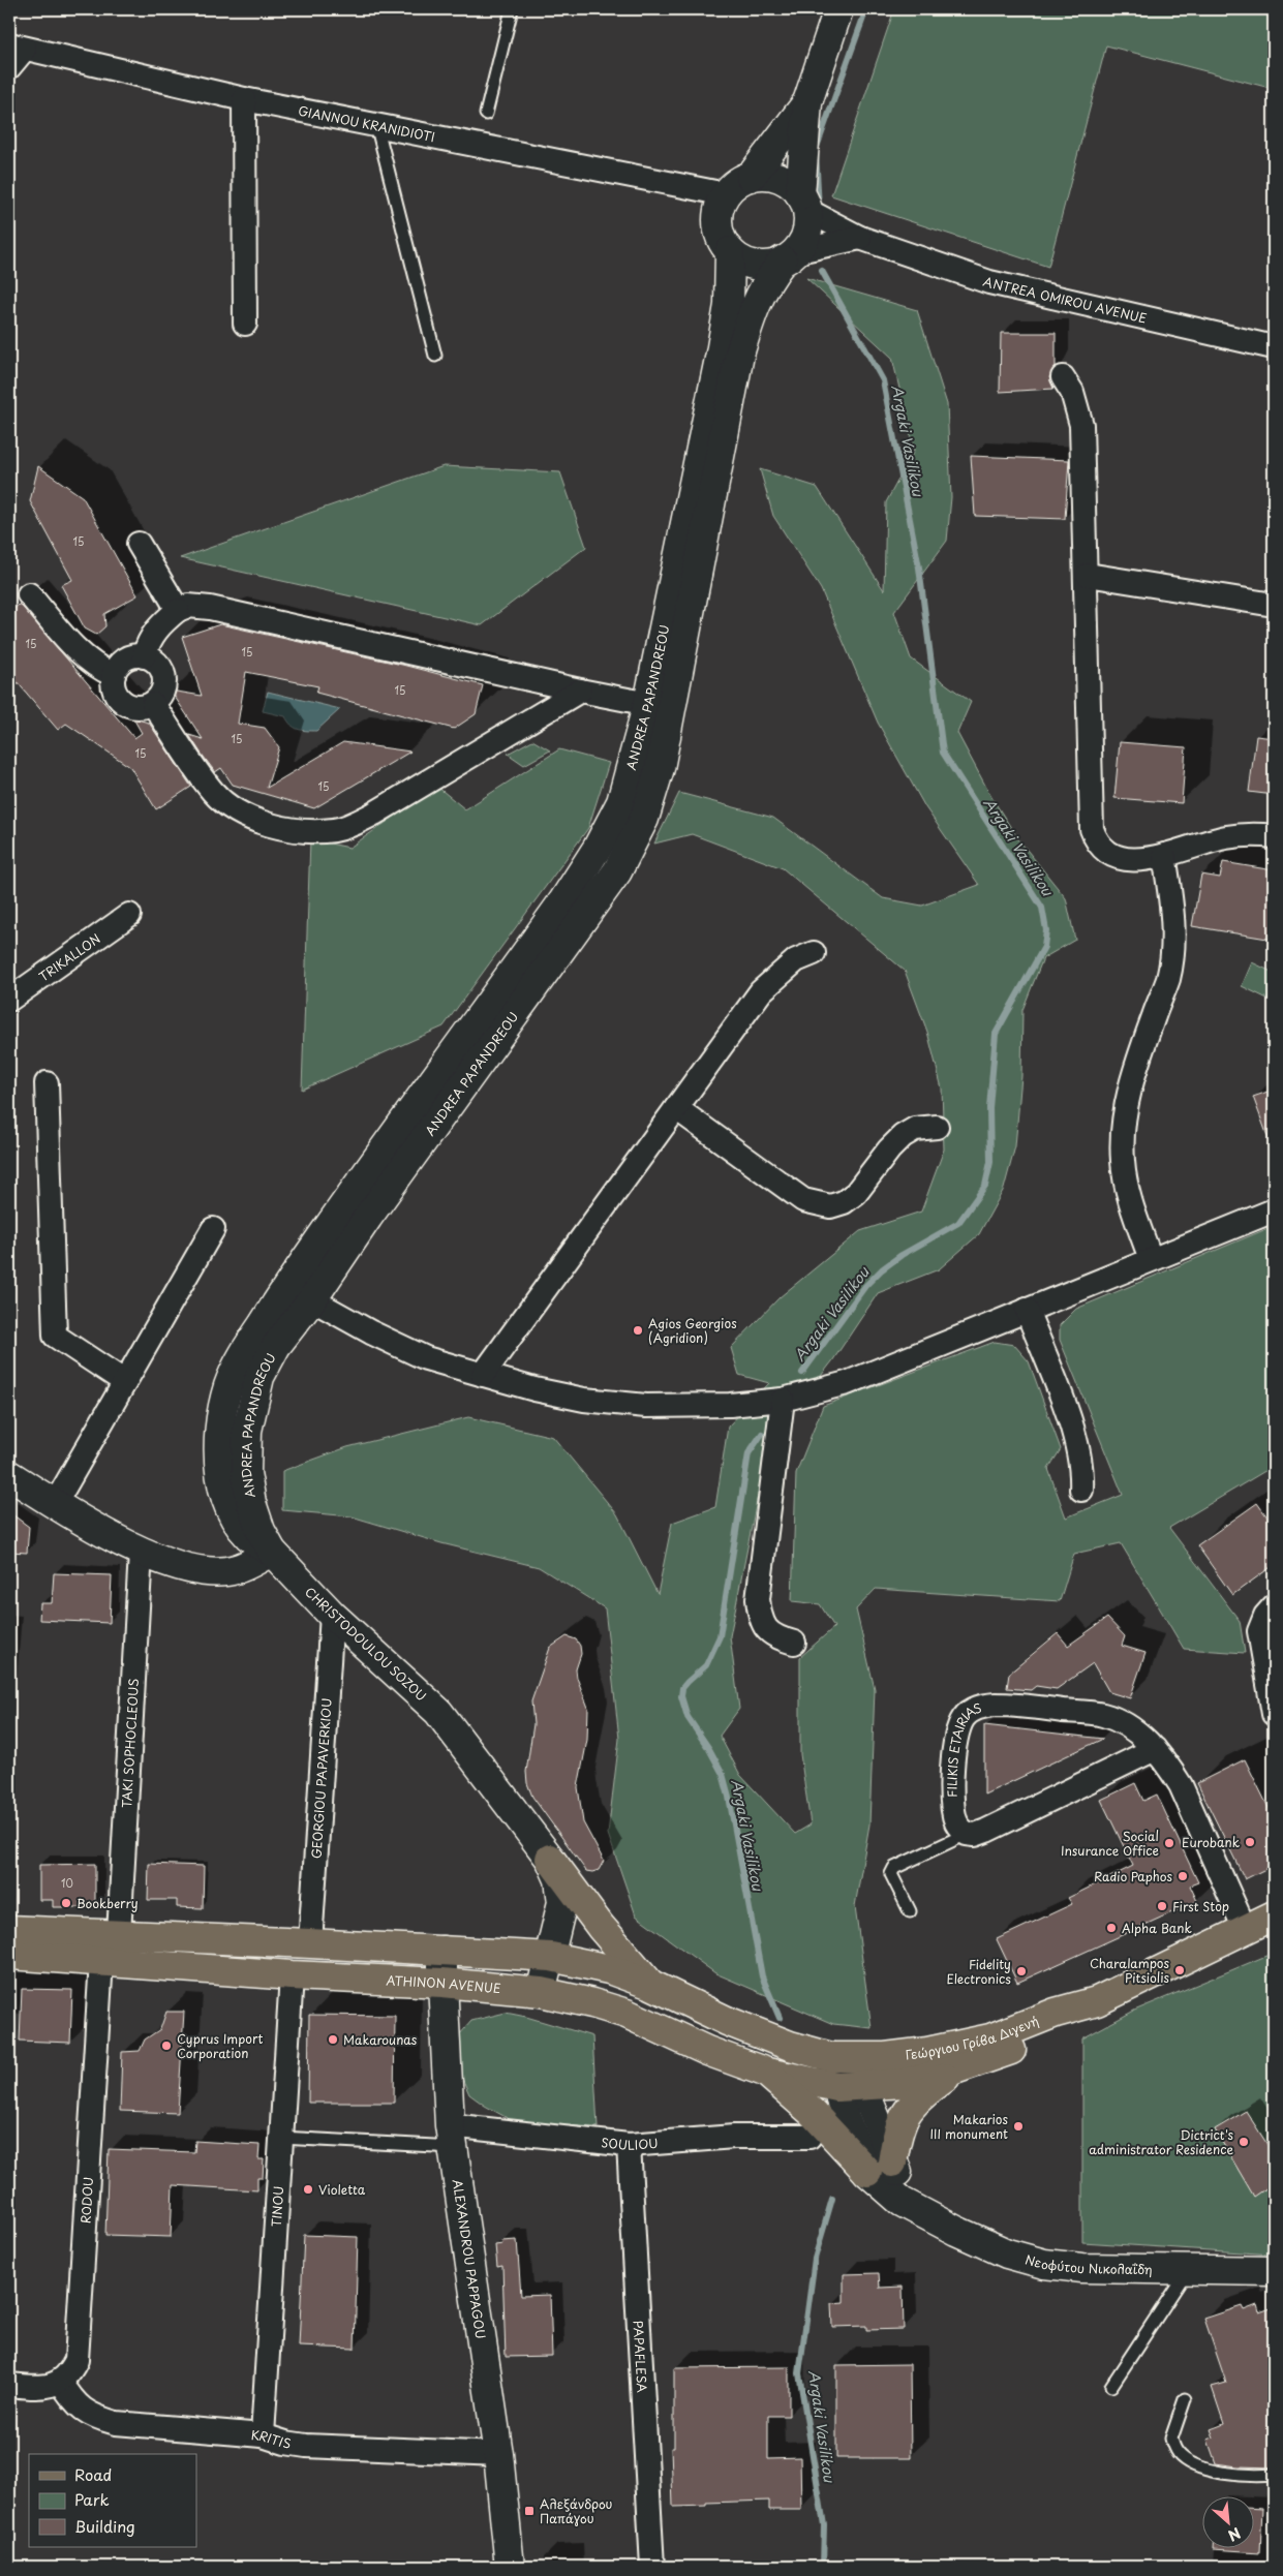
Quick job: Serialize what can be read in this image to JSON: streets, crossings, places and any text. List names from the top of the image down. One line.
{"streets":{"main road":["ATHINON AVENUE","Γεώργιου Γρίβα Διγενή"],"street":["GIANNOU KRANIDIOTI","ANTREA OMIROU AVENUE","ANDREA PAPANDREOU","TRIKALLON","CHRISTODOULOU SOZOU","TAKI SOPHOCLEOUS","FILIKIS ETAIRIAS","GEORGIOU PAPAVERKIOU","SOULIOU","RODOU","TINOU","ALEXANDROU PAPPAGOU","Νεοφύτου Νικολαΐδη","PAPAFLESA","KRITIS"]},"crossings":[["GIANNOU KRANIDIOTI","ANTREA OMIROU AVENUE"],["GIANNOU KRANIDIOTI","ANDREA PAPANDREOU"],["ANTREA OMIROU AVENUE","ANDREA PAPANDREOU"],["ANDREA PAPANDREOU","CHRISTODOULOU SOZOU"],["CHRISTODOULOU SOZOU","GEORGIOU PAPAVERKIOU"],["CHRISTODOULOU SOZOU","ATHINON AVENUE"],["FILIKIS ETAIRIAS","Γεώργιου Γρίβα Διγενή"],["ATHINON AVENUE","Γεώργιου Γρίβα Διγενή"],["ATHINON AVENUE","RODOU"],["ATHINON AVENUE","TINOU"],["ATHINON AVENUE","ALEXANDROU PAPPAGOU"],["ATHINON AVENUE","Νεοφύτου Νικολαΐδη"],["Γεώργιου Γρίβα Διγενή","Νεοφύτου Νικολαΐδη"],["SOULIOU","ALEXANDROU PAPPAGOU"],["SOULIOU","PAPAFLESA"],["RODOU","KRITIS"],["TINOU","KRITIS"],["ALEXANDROU PAPPAGOU","KRITIS"]],"water":["Argaki Vasilikou"],"places":{"other":["Agios Georgios (Agridion)","Eurobank","Social Insurance Office","Radio Paphos","Bookberry","First Stop","Alpha Bank","Charalampos Pitsiolis","Fidelity Electronics","Makarounas","Cyprus Import Corporation","Makarios III monument","Dictrict's administrator Residence","Violetta"],"transit":["Αλεξάνδρου Παπάγου"]},"house_numbers":["15","15","15","15","15","15","15","10"],"legend":["Road","Park","Building"],"north":"bottom right"}
